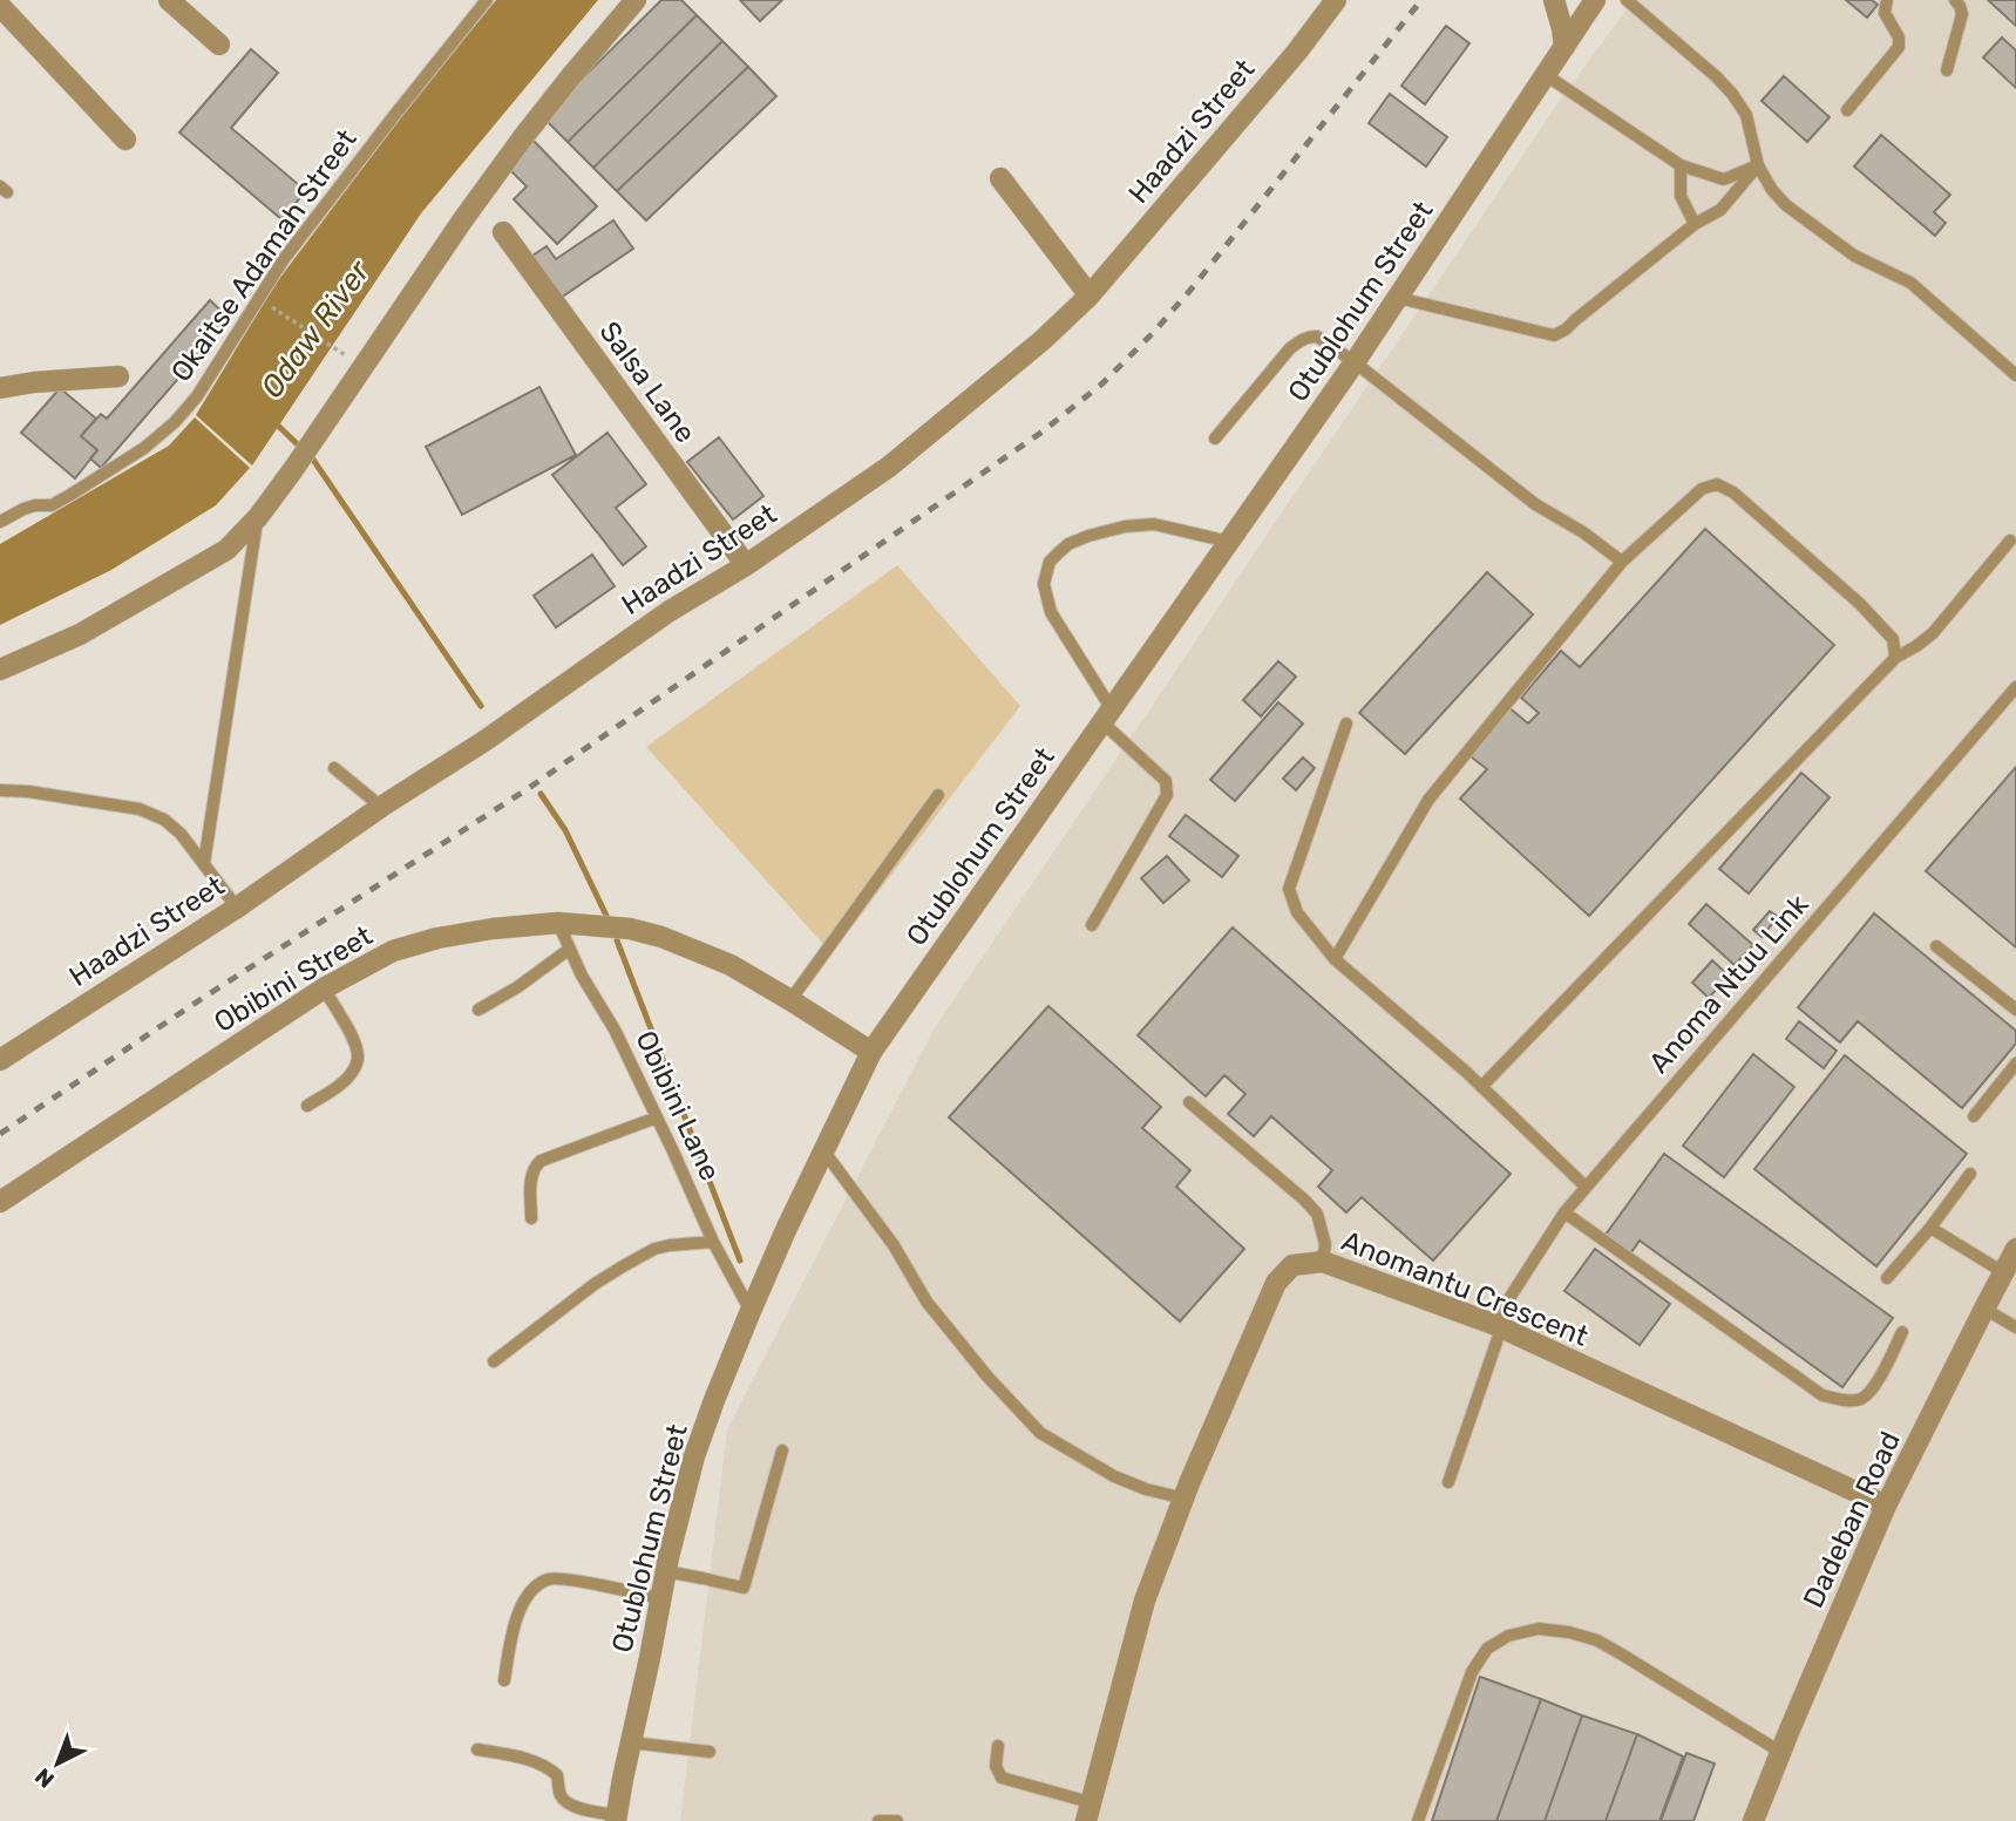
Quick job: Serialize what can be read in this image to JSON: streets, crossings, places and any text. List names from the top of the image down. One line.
{"streets":{"street":["Haadzi Street","Otublohum Street","Salsa Lane","Obibini Street","Anomantu Crescent","Dadeban Road"],"lane":["Okaitse Adamah Street","Anoma Ntuu Link","Obibini Lane"]},"crossings":[["Haadzi Street","Salsa Lane"],["Otublohum Street","Obibini Street"],["Otublohum Street","Obibini Lane"],["Obibini Street","Obibini Lane"],["Anoma Ntuu Link","Anomantu Crescent"],["Anomantu Crescent","Dadeban Road"]],"water":["Odaw River"],"north":"bottom left"}
